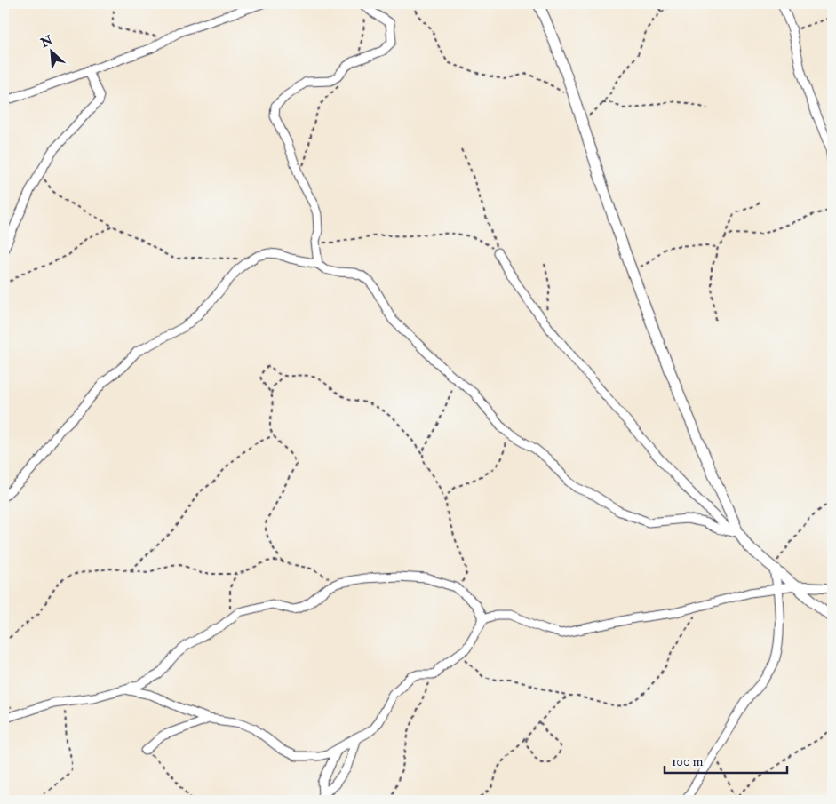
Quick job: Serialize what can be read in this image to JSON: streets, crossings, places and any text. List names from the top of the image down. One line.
{"scale_bar":"100 m","north":"top left"}
